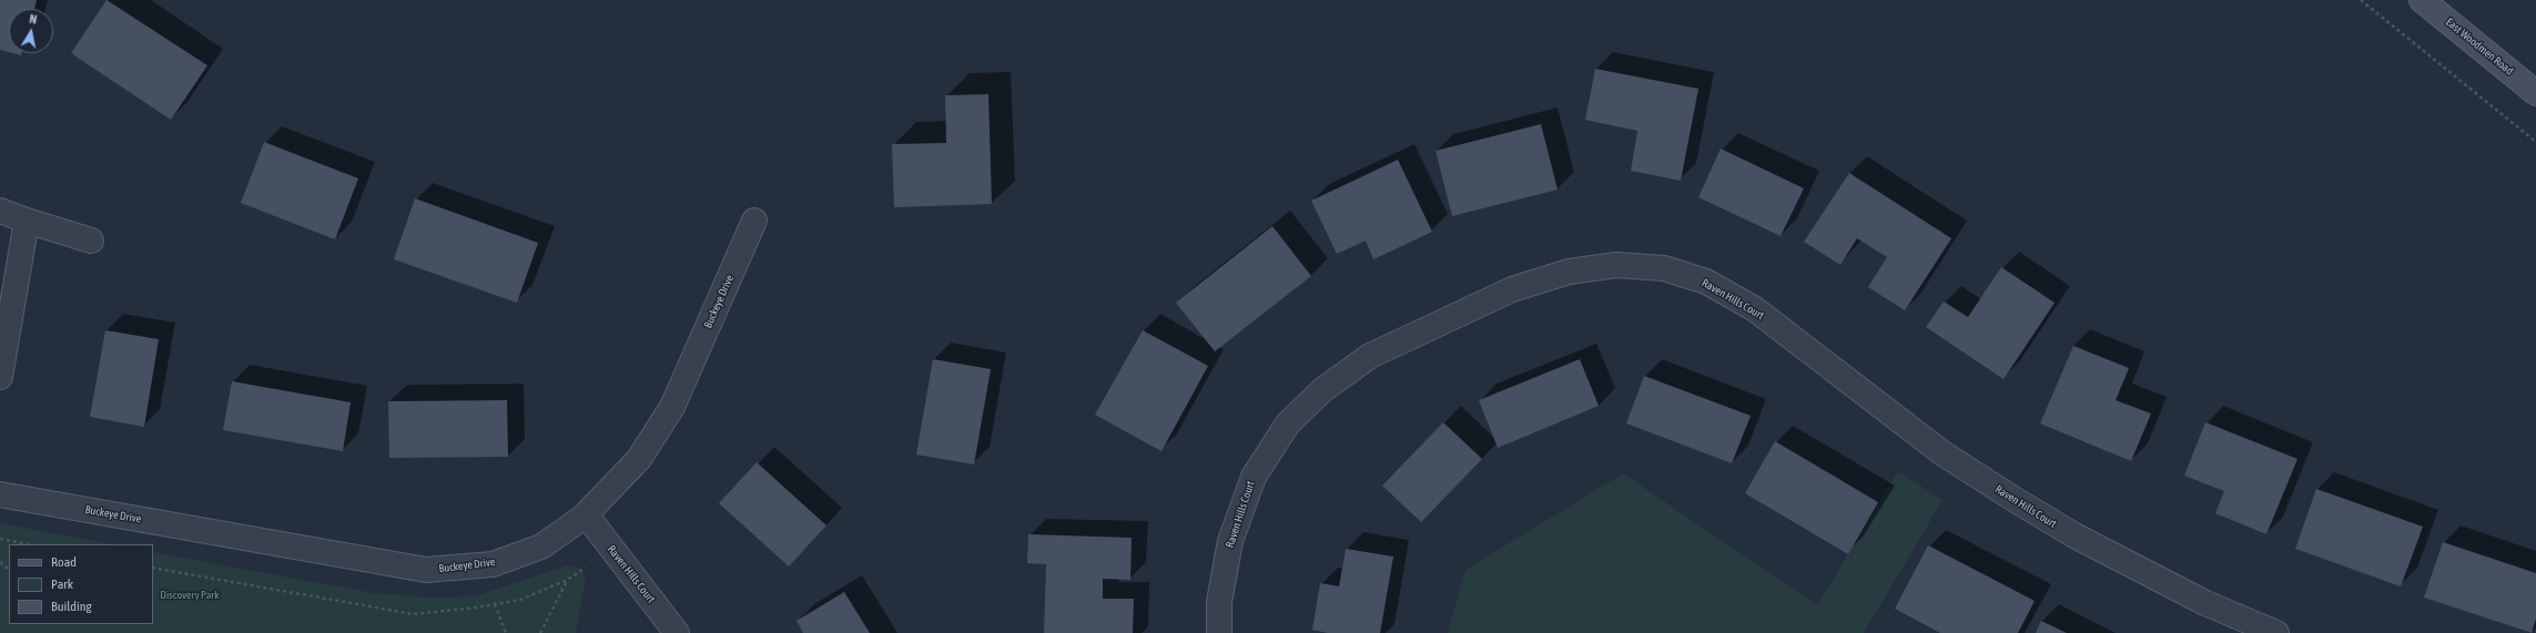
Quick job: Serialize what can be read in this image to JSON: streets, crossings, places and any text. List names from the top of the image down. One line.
{"streets":{"main road":["East Woodmen Road"],"street":["Raven Hills Court","Buckeye Drive"]},"crossings":[["Raven Hills Court","Buckeye Drive"]],"parks":["Discovery Park"],"legend":["Road","Park","Building"],"north":"top"}
